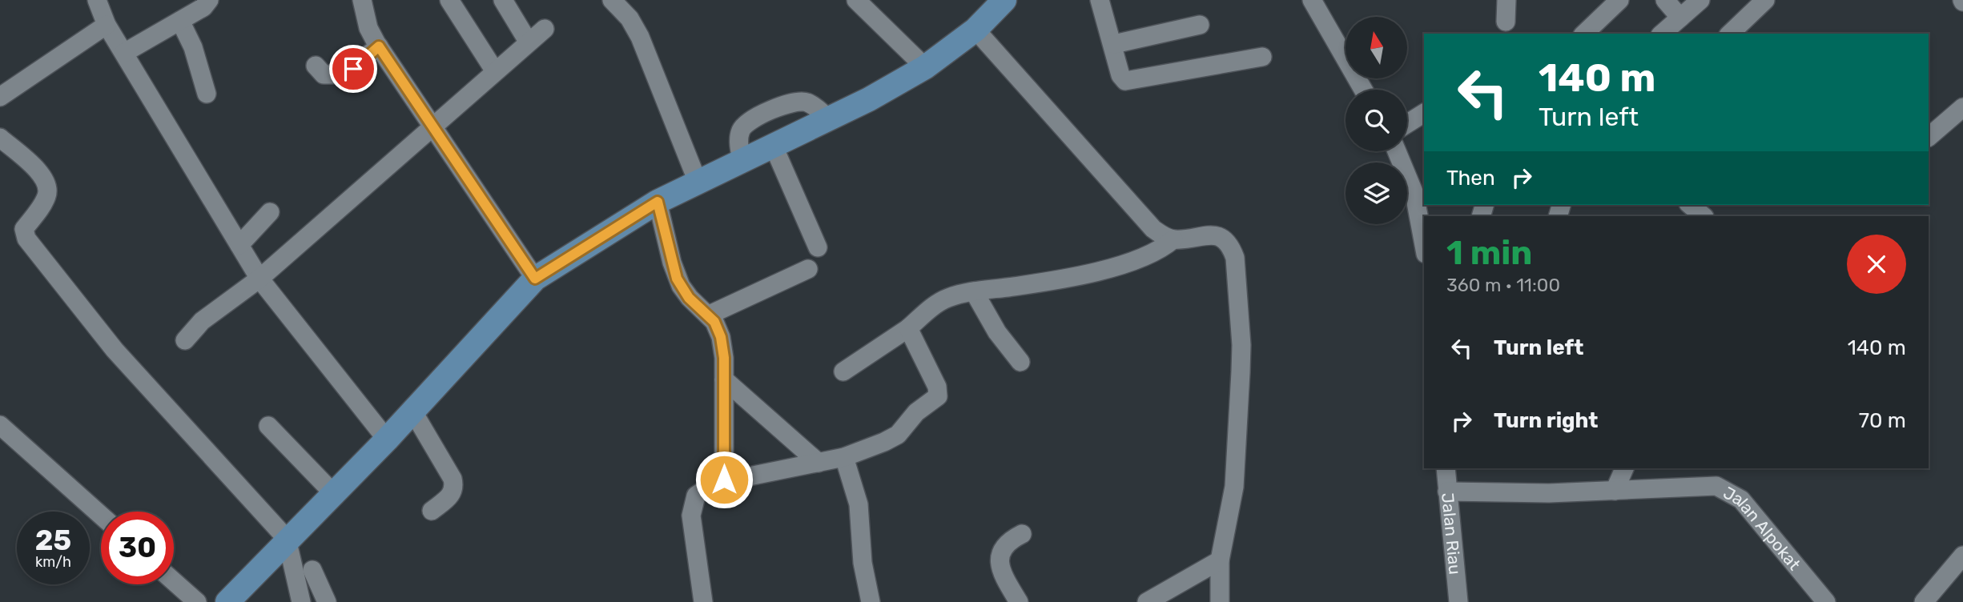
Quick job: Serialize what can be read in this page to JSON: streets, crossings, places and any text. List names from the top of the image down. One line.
{"streets":{"street":["Jalan Alpokat","Jalan Riau"]},"crossings":[["Jalan Alpokat","Jalan Riau"]],"north":"top","page":{"turn":["140 m","Turn left"],"then":"Then","heading":["1 min","360 m · 11:00"],"list":[{"name":"Turn left","value":"140 m"},{"name":"Turn right","value":"70 m"}],"speed":"25 km/h","limit":"30"}}
